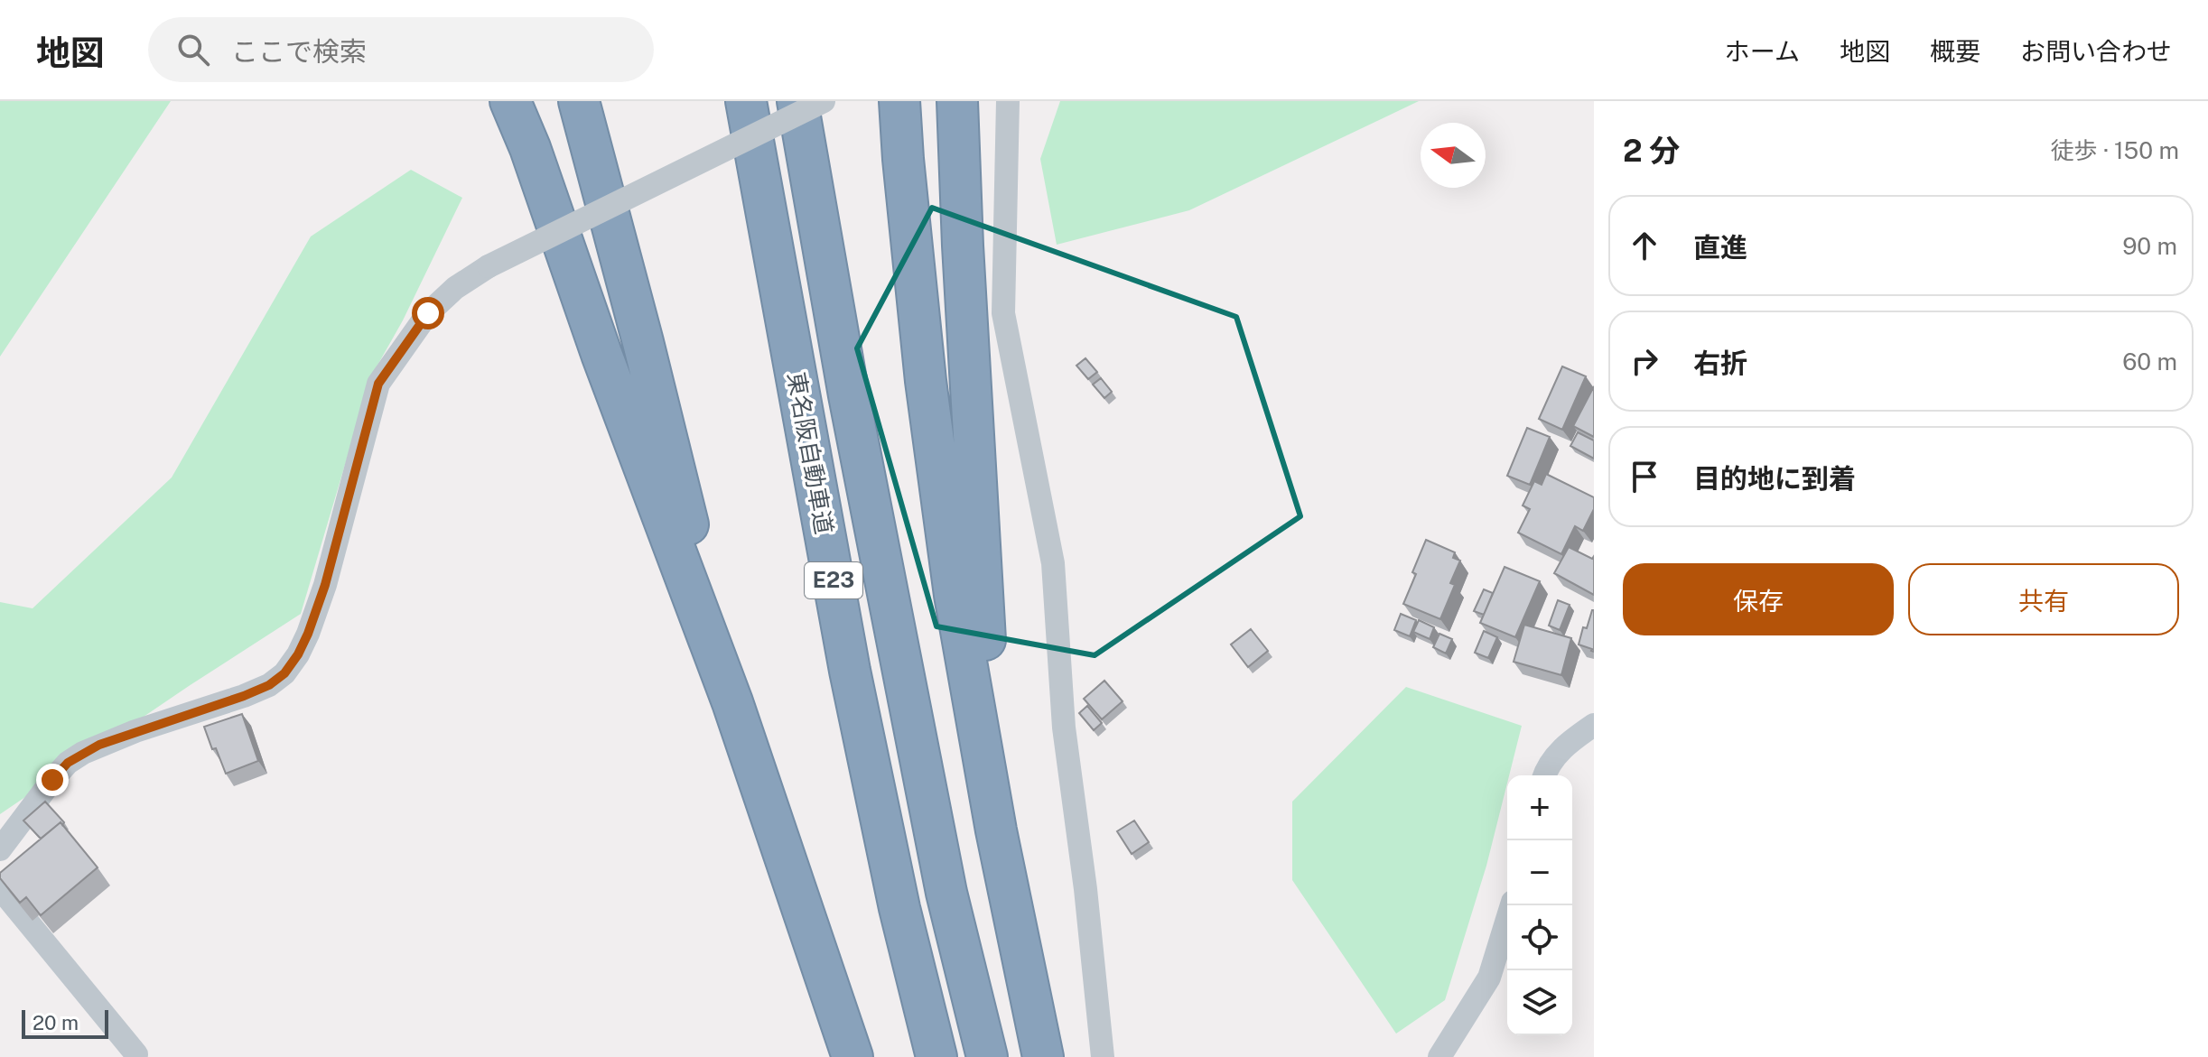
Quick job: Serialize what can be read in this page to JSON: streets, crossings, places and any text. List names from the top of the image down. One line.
{"streets":{"highway":["東名阪自動車道","E23"]},"scale_bar":"20 m","north":"left","page":{"header":"地図","search":"ここで検索","nav":["ホーム","地図","概要","お問い合わせ"],"heading":["2 分","徒歩 · 150 m"],"list":[["直進","90 m"],["右折","60 m"],"目的地に到着"],"buttons":["保存","共有"],"map_buttons":["+","−"],"scale":"20 m"}}
